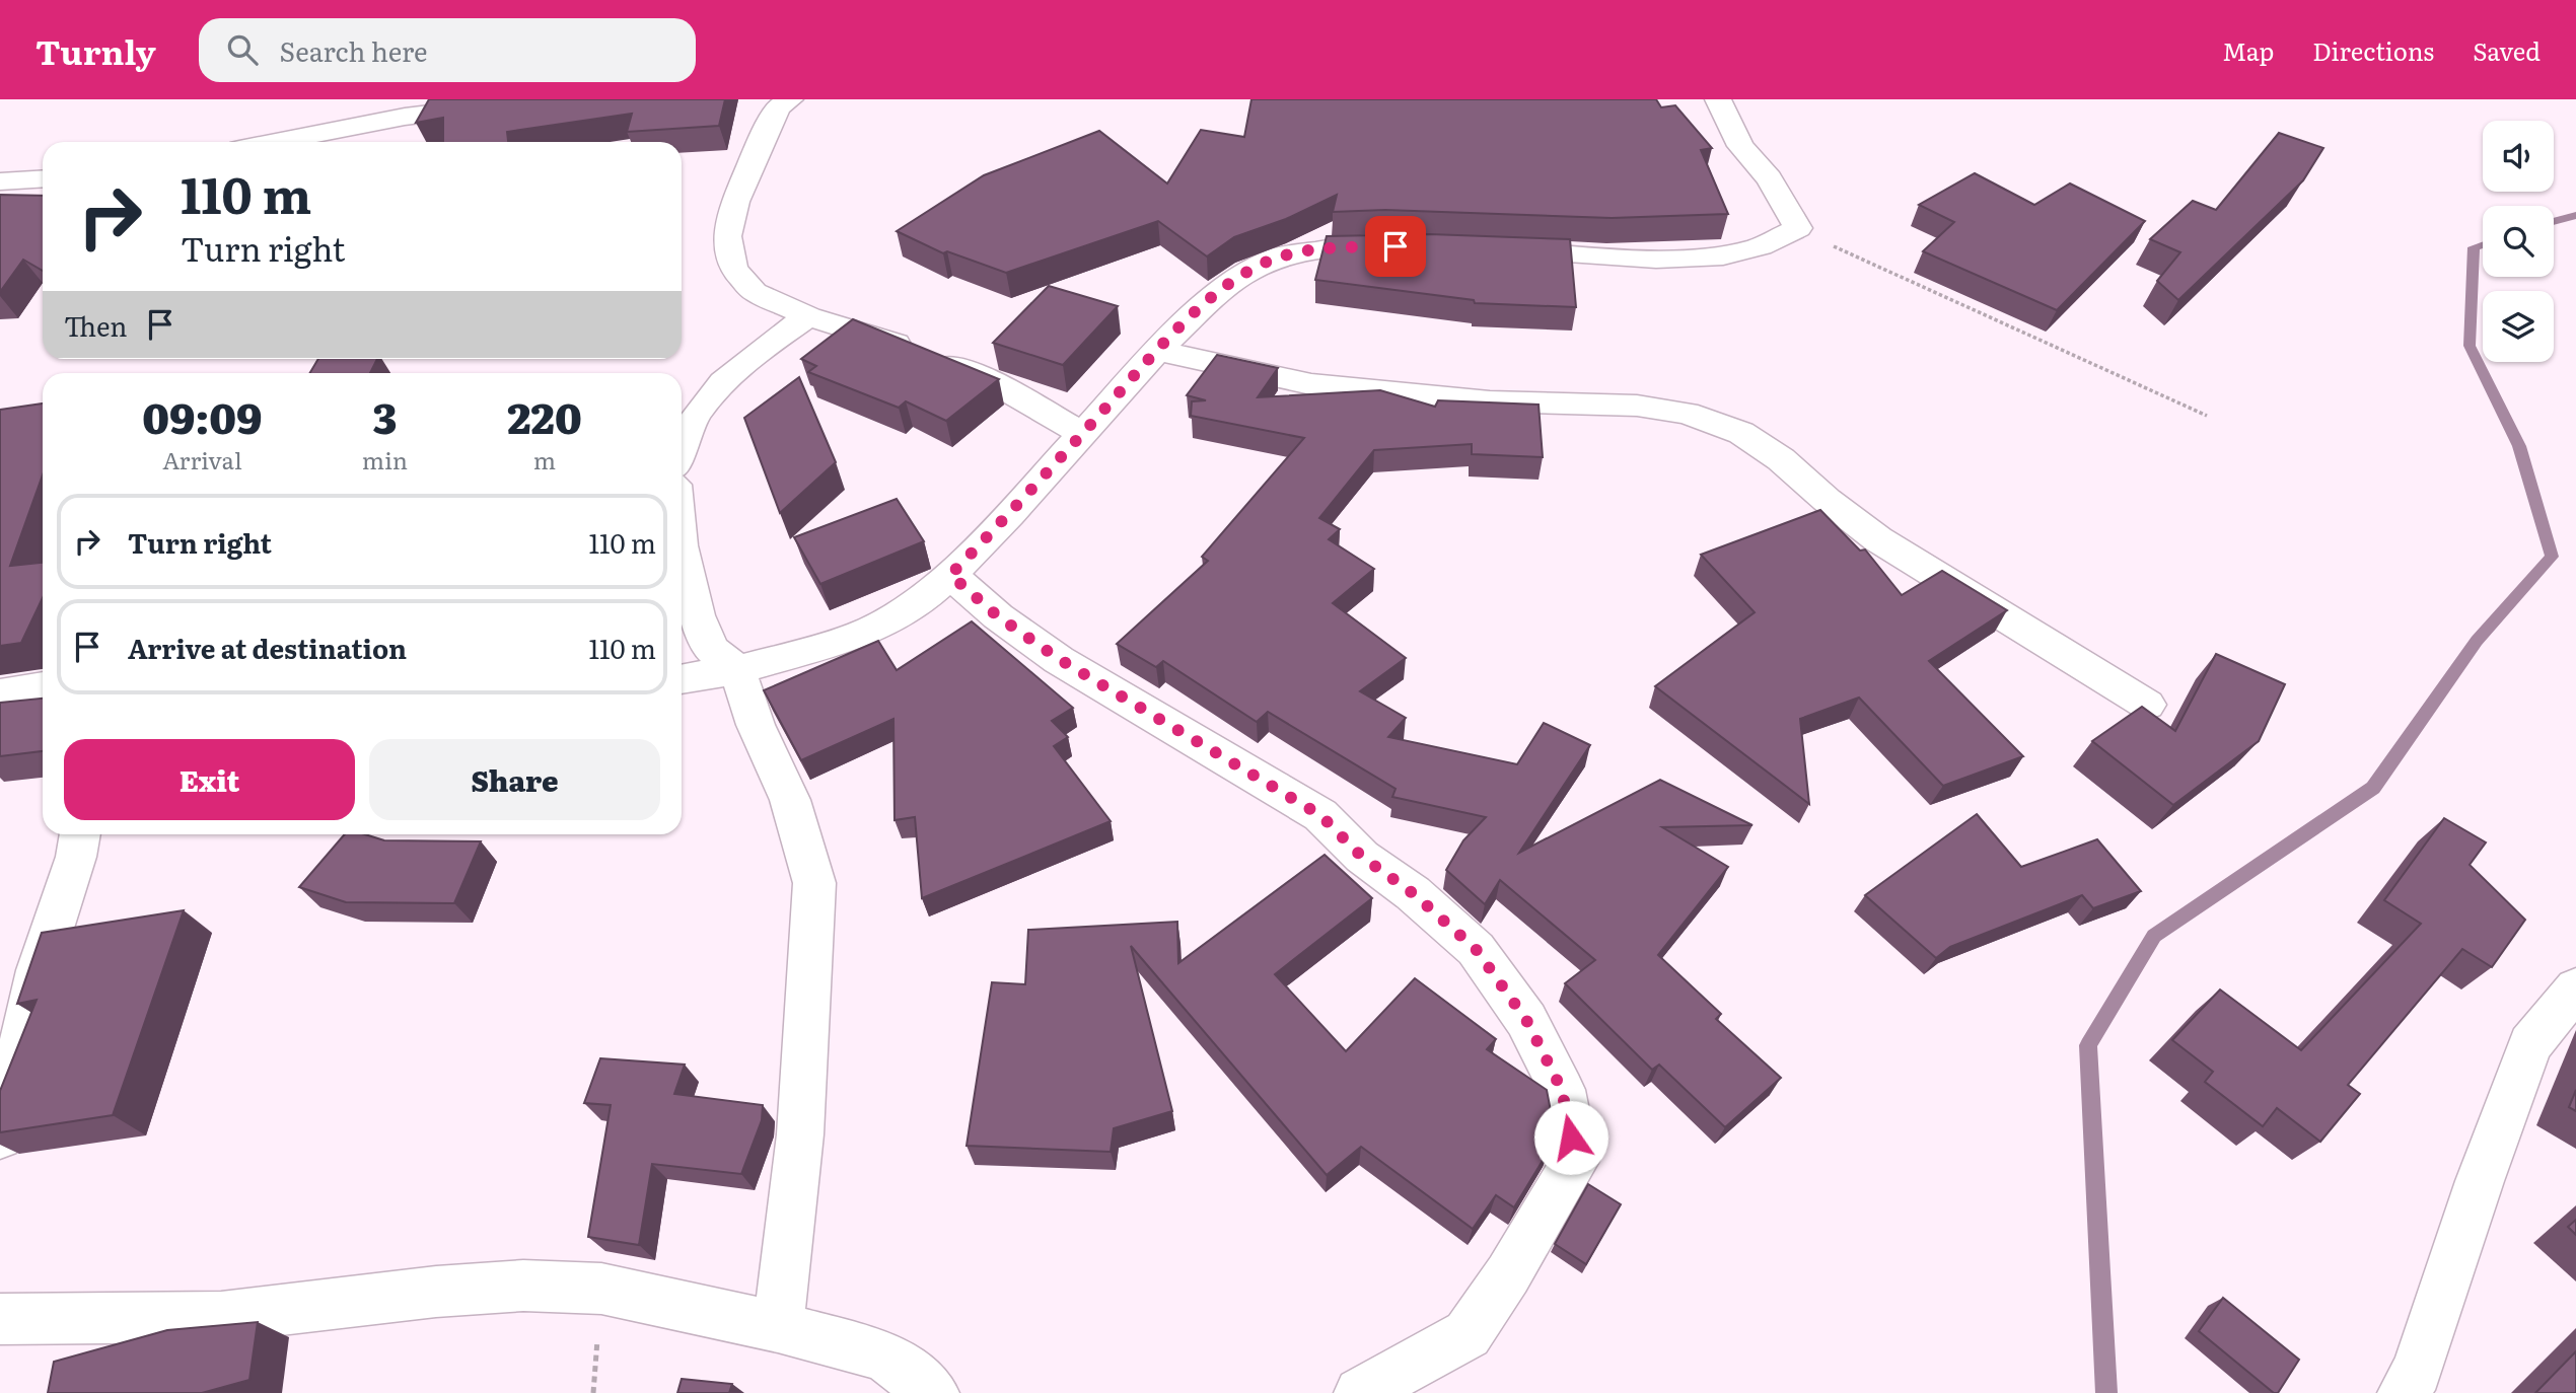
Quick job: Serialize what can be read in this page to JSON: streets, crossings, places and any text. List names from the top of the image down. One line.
{"page":{"header":"Turnly","search":"Search here","nav":["Map","Directions","Saved"],"turn":["110 m","Turn right"],"then":"Then","eta":["09:09","Arrival","3","min","220","m"],"list":[{"name":"Turn right","value":"110 m"},{"name":"Arrive at destination","value":"110 m"}],"buttons":["Exit","Share"]}}
